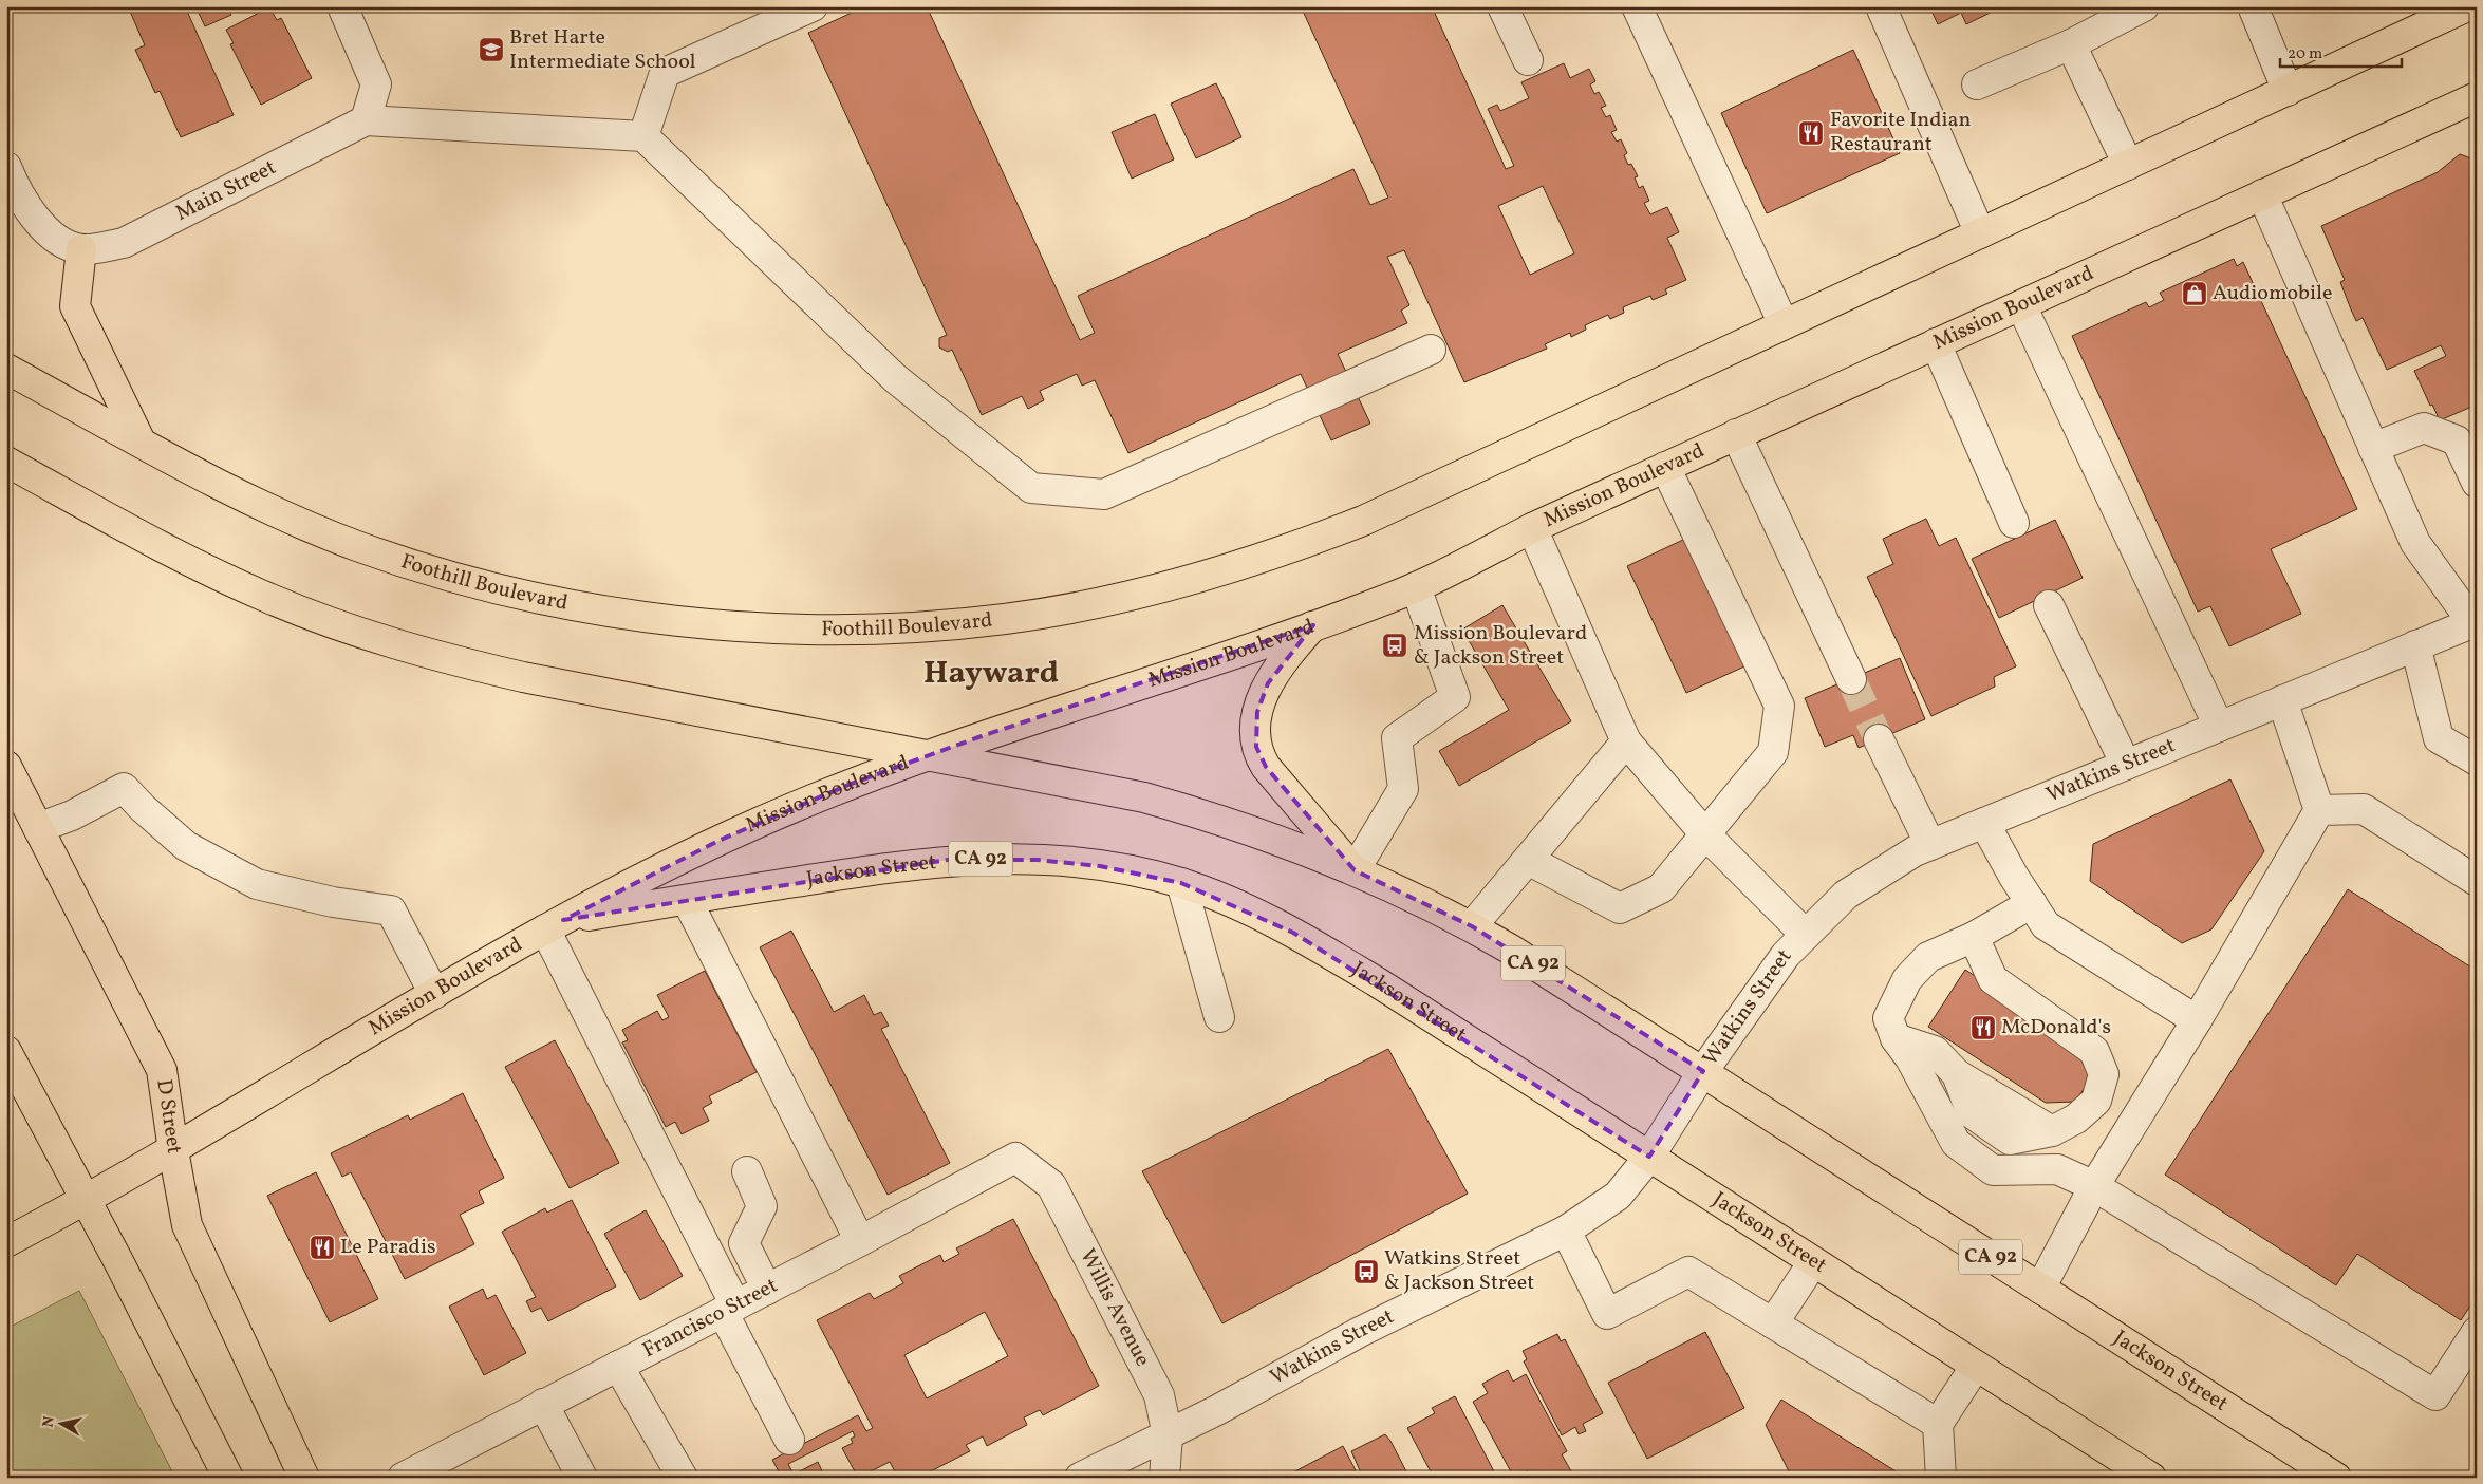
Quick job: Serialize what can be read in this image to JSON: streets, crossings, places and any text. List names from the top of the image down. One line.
{"streets":{"main road":["Mission Boulevard","Foothill Boulevard","CA 92","Jackson Street","D Street"],"street":["Main Street","Watkins Street","Willis Avenue","Francisco Street"]},"crossings":[["Mission Boulevard","Jackson Street"],["Mission Boulevard","D Street"],["Watkins Street","Jackson Street"],["Watkins Street","Willis Avenue"],["Willis Avenue","Francisco Street"]],"districts":["Hayward"],"places":{"school or university":["Bret Harte Intermediate School"],"restaurant":["Favorite Indian Restaurant","McDonald's","Le Paradis"],"shop":["Audiomobile"],"bus stop":["Mission Boulevard & Jackson Street","Watkins Street & Jackson Street"]},"scale_bar":"20 m","north":"left"}
